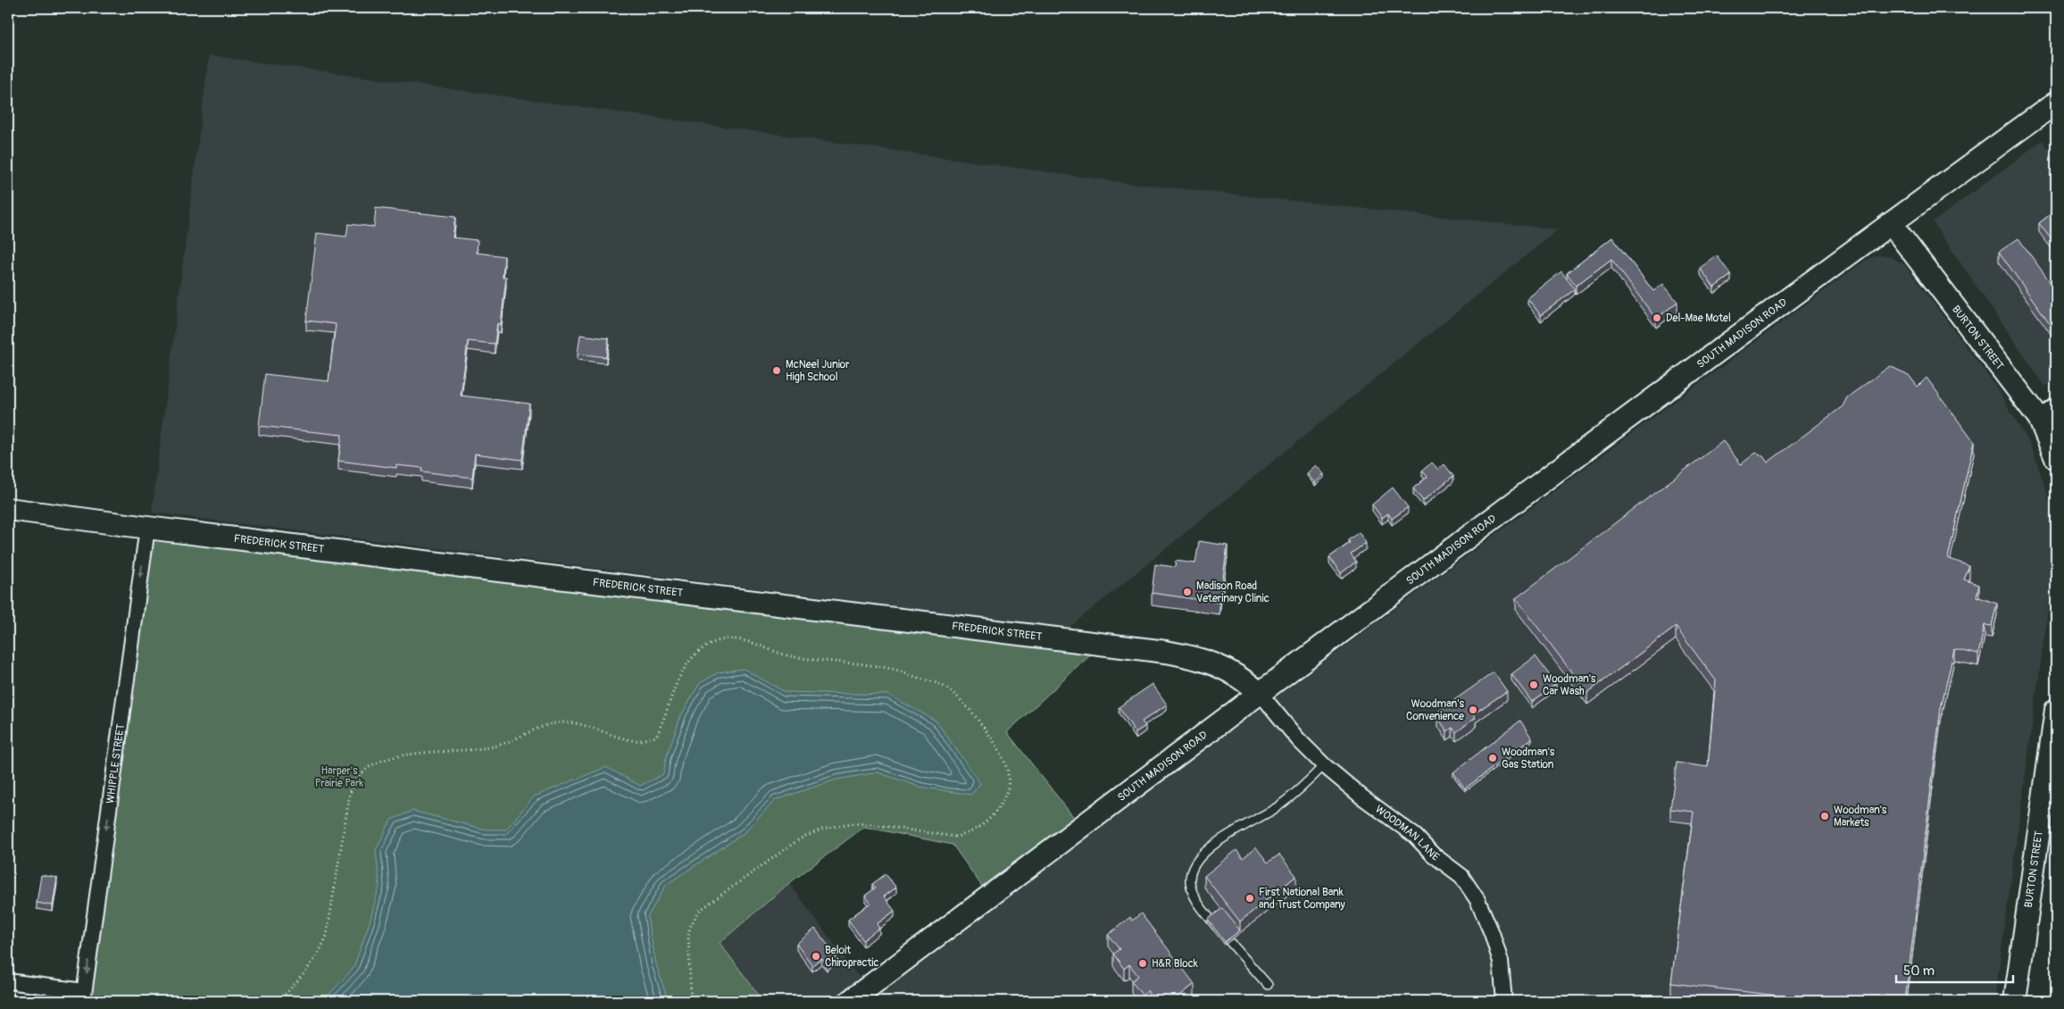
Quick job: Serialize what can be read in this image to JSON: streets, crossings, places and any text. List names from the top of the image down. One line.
{"streets":{"street":["SOUTH MADISON ROAD","BURTON STREET","FREDERICK STREET","WHIPPLE STREET","WOODMAN LANE"]},"crossings":[["SOUTH MADISON ROAD","BURTON STREET"],["SOUTH MADISON ROAD","FREDERICK STREET"],["SOUTH MADISON ROAD","WOODMAN LANE"],["FREDERICK STREET","WHIPPLE STREET"],["FREDERICK STREET","WOODMAN LANE"]],"one_way":["WHIPPLE STREET"],"parks":["Harper's Prairie Park"],"places":["Del-Mae Motel","McNeel Junior High School","Madison Road Veterinary Clinic","Woodman's Car Wash","Woodman's Convenience","Woodman's Gas Station","Woodman's Markets","First National Bank and Trust Company","Beloit Chiropractic","H&R Block"],"scale_bar":"50 m"}
